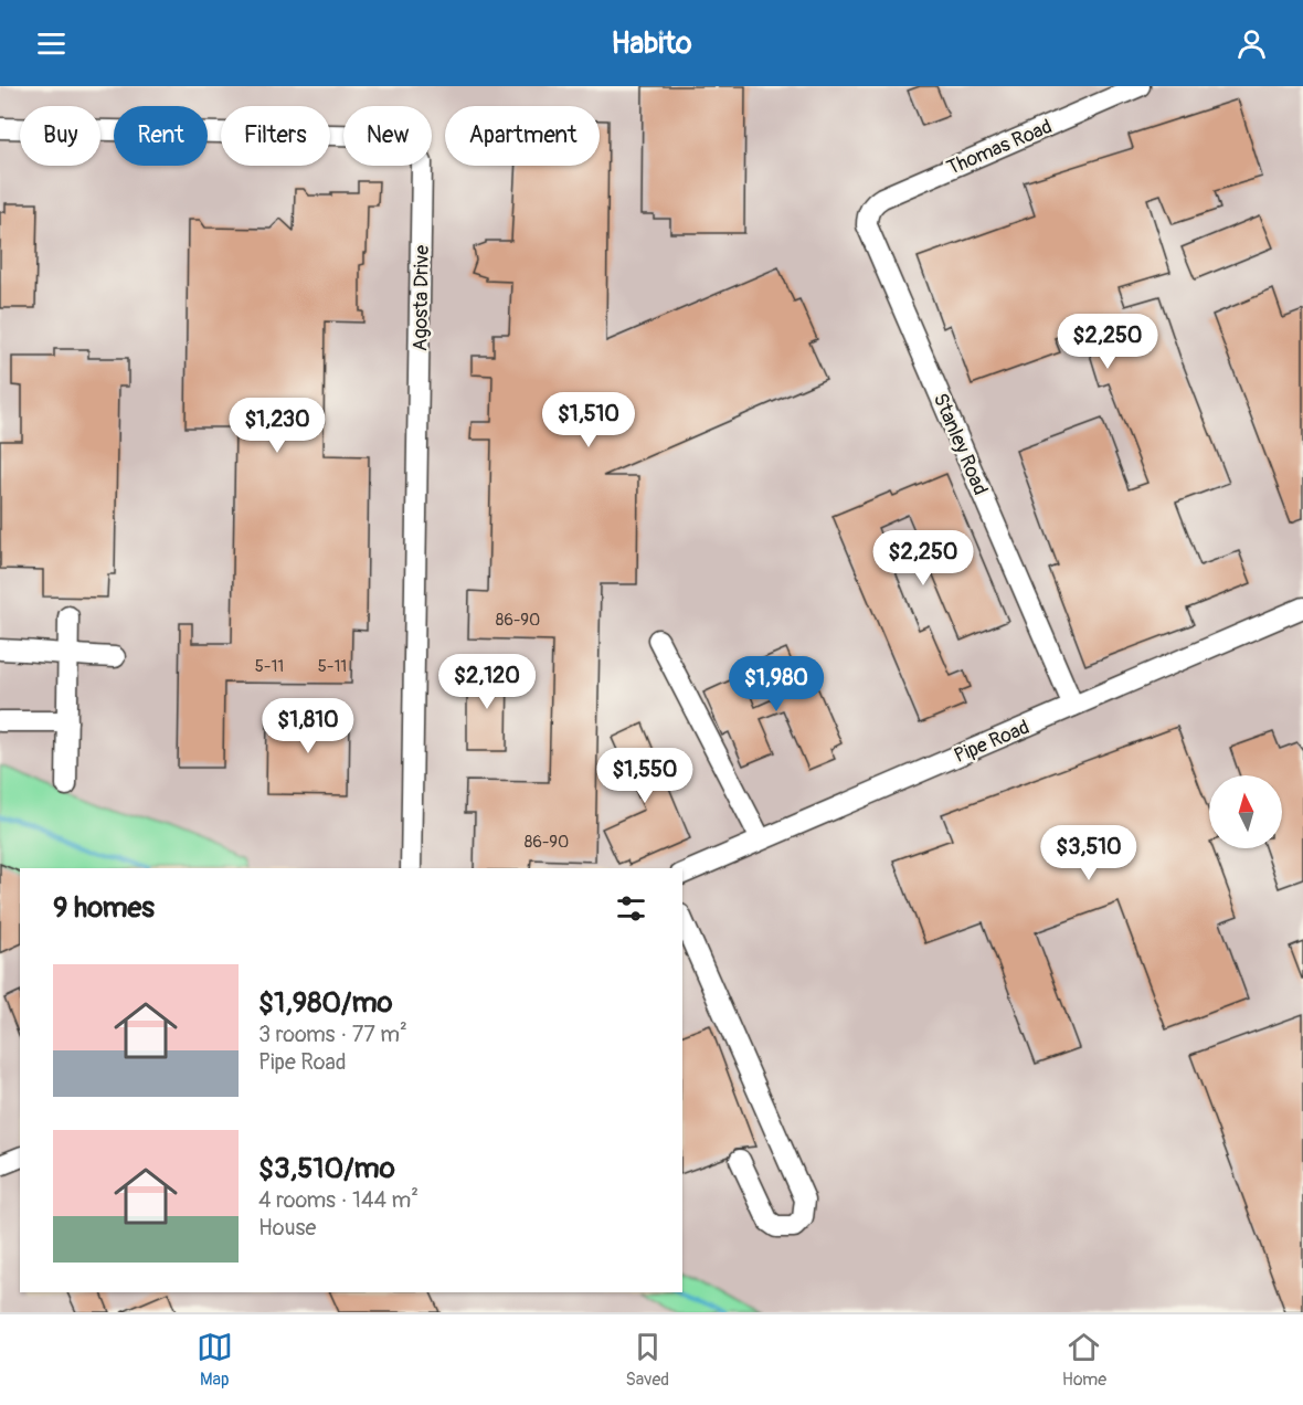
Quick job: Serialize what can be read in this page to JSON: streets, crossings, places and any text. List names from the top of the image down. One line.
{"streets":{"street":["Thomas Road","Agosta Drive","Stanley Road","Pipe Road"]},"crossings":[["Thomas Road","Stanley Road"],["Stanley Road","Pipe Road"]],"house_numbers":["86-90","5-11","5-11","86-90"],"north":"top","page":{"header":"Habito","chip":["Buy","Rent","Filters","New","Apartment"],"price":["$2,250","$1,510","$1,230","$2,250","$2,120","$1,980","$1,810","$1,550","$3,510"],"heading":"9 homes","list":[{"name":"$1,980/mo","note":"3 rooms · 77 m² · Pipe Road"},{"name":"$3,510/mo","note":"4 rooms · 144 m² · House"}],"tabs":["Map","Saved","Home"]}}
